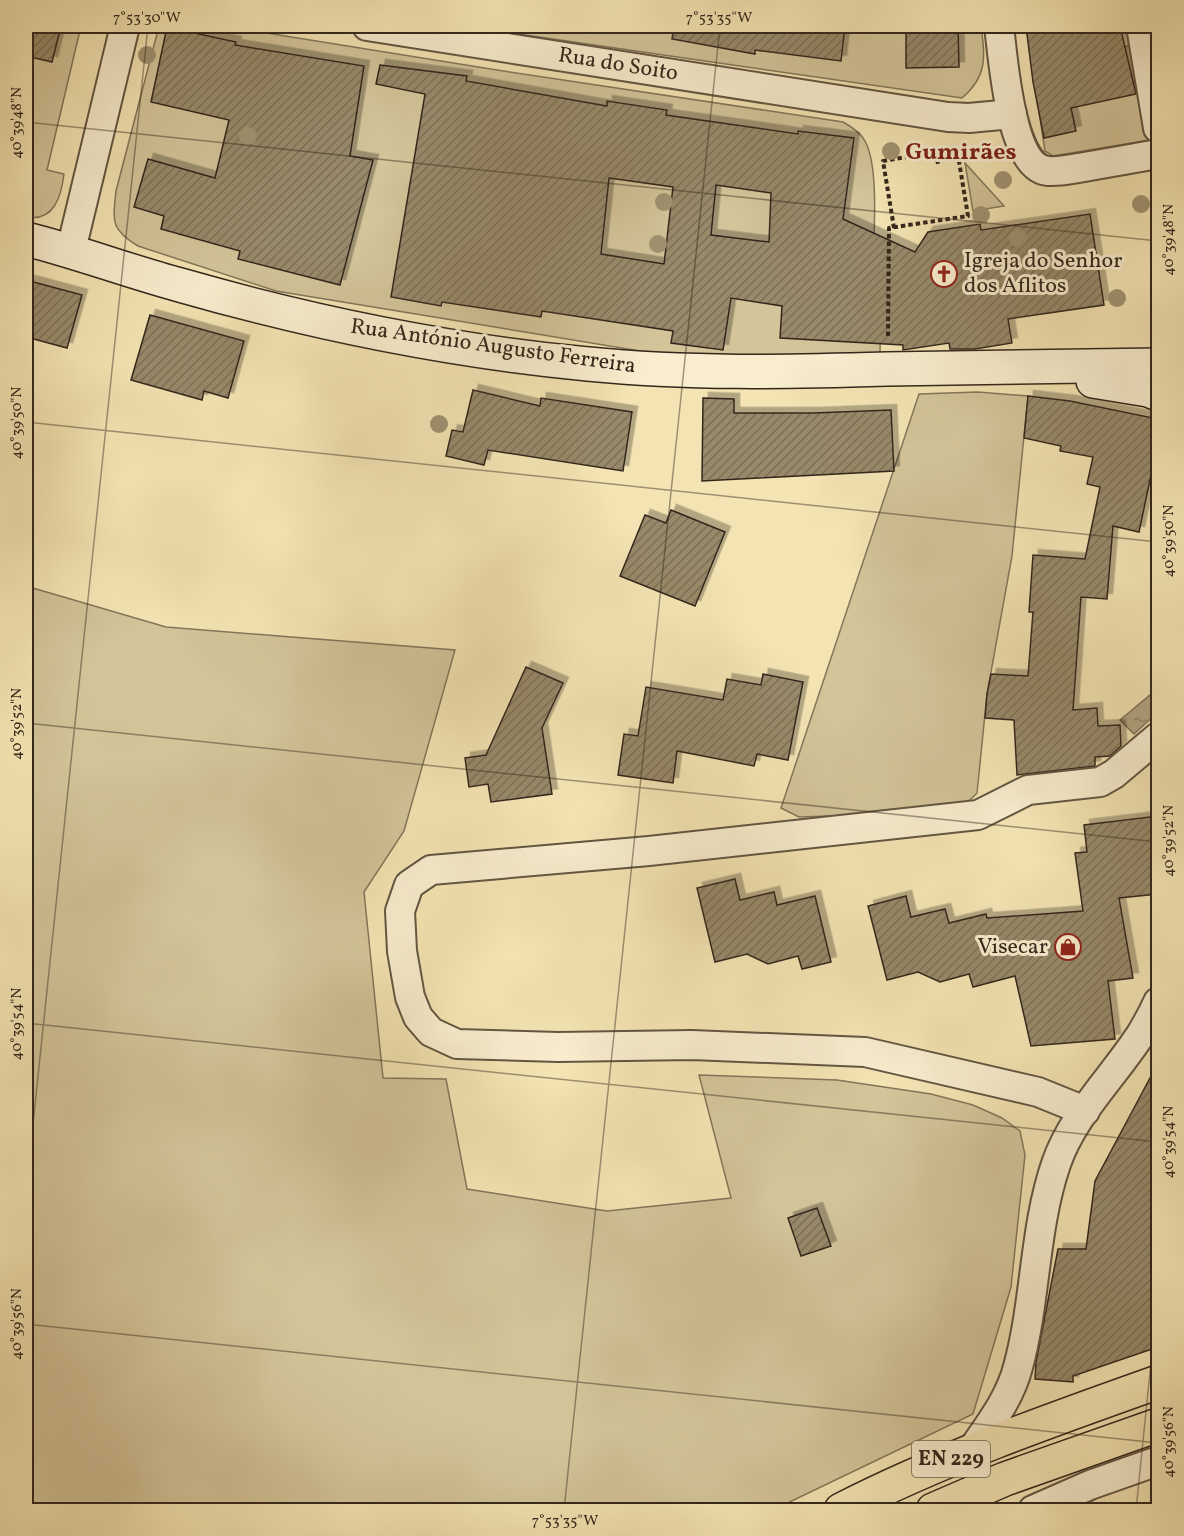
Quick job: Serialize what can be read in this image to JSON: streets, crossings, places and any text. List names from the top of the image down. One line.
{"streets":{"main road":["EN 229"],"street":["Rua do Soito","Rua António Augusto Ferreira"]},"districts":["Gumirães"],"places":{"church":["Igreja do Senhor dos Aflitos"],"shop":["Visecar"]},"coordinates":["7°53'30\"W","7°53'35\"W","40°39'48\"N","40°39'50\"N","40°39'52\"N","40°39'54\"N","40°39'56\"N"]}
